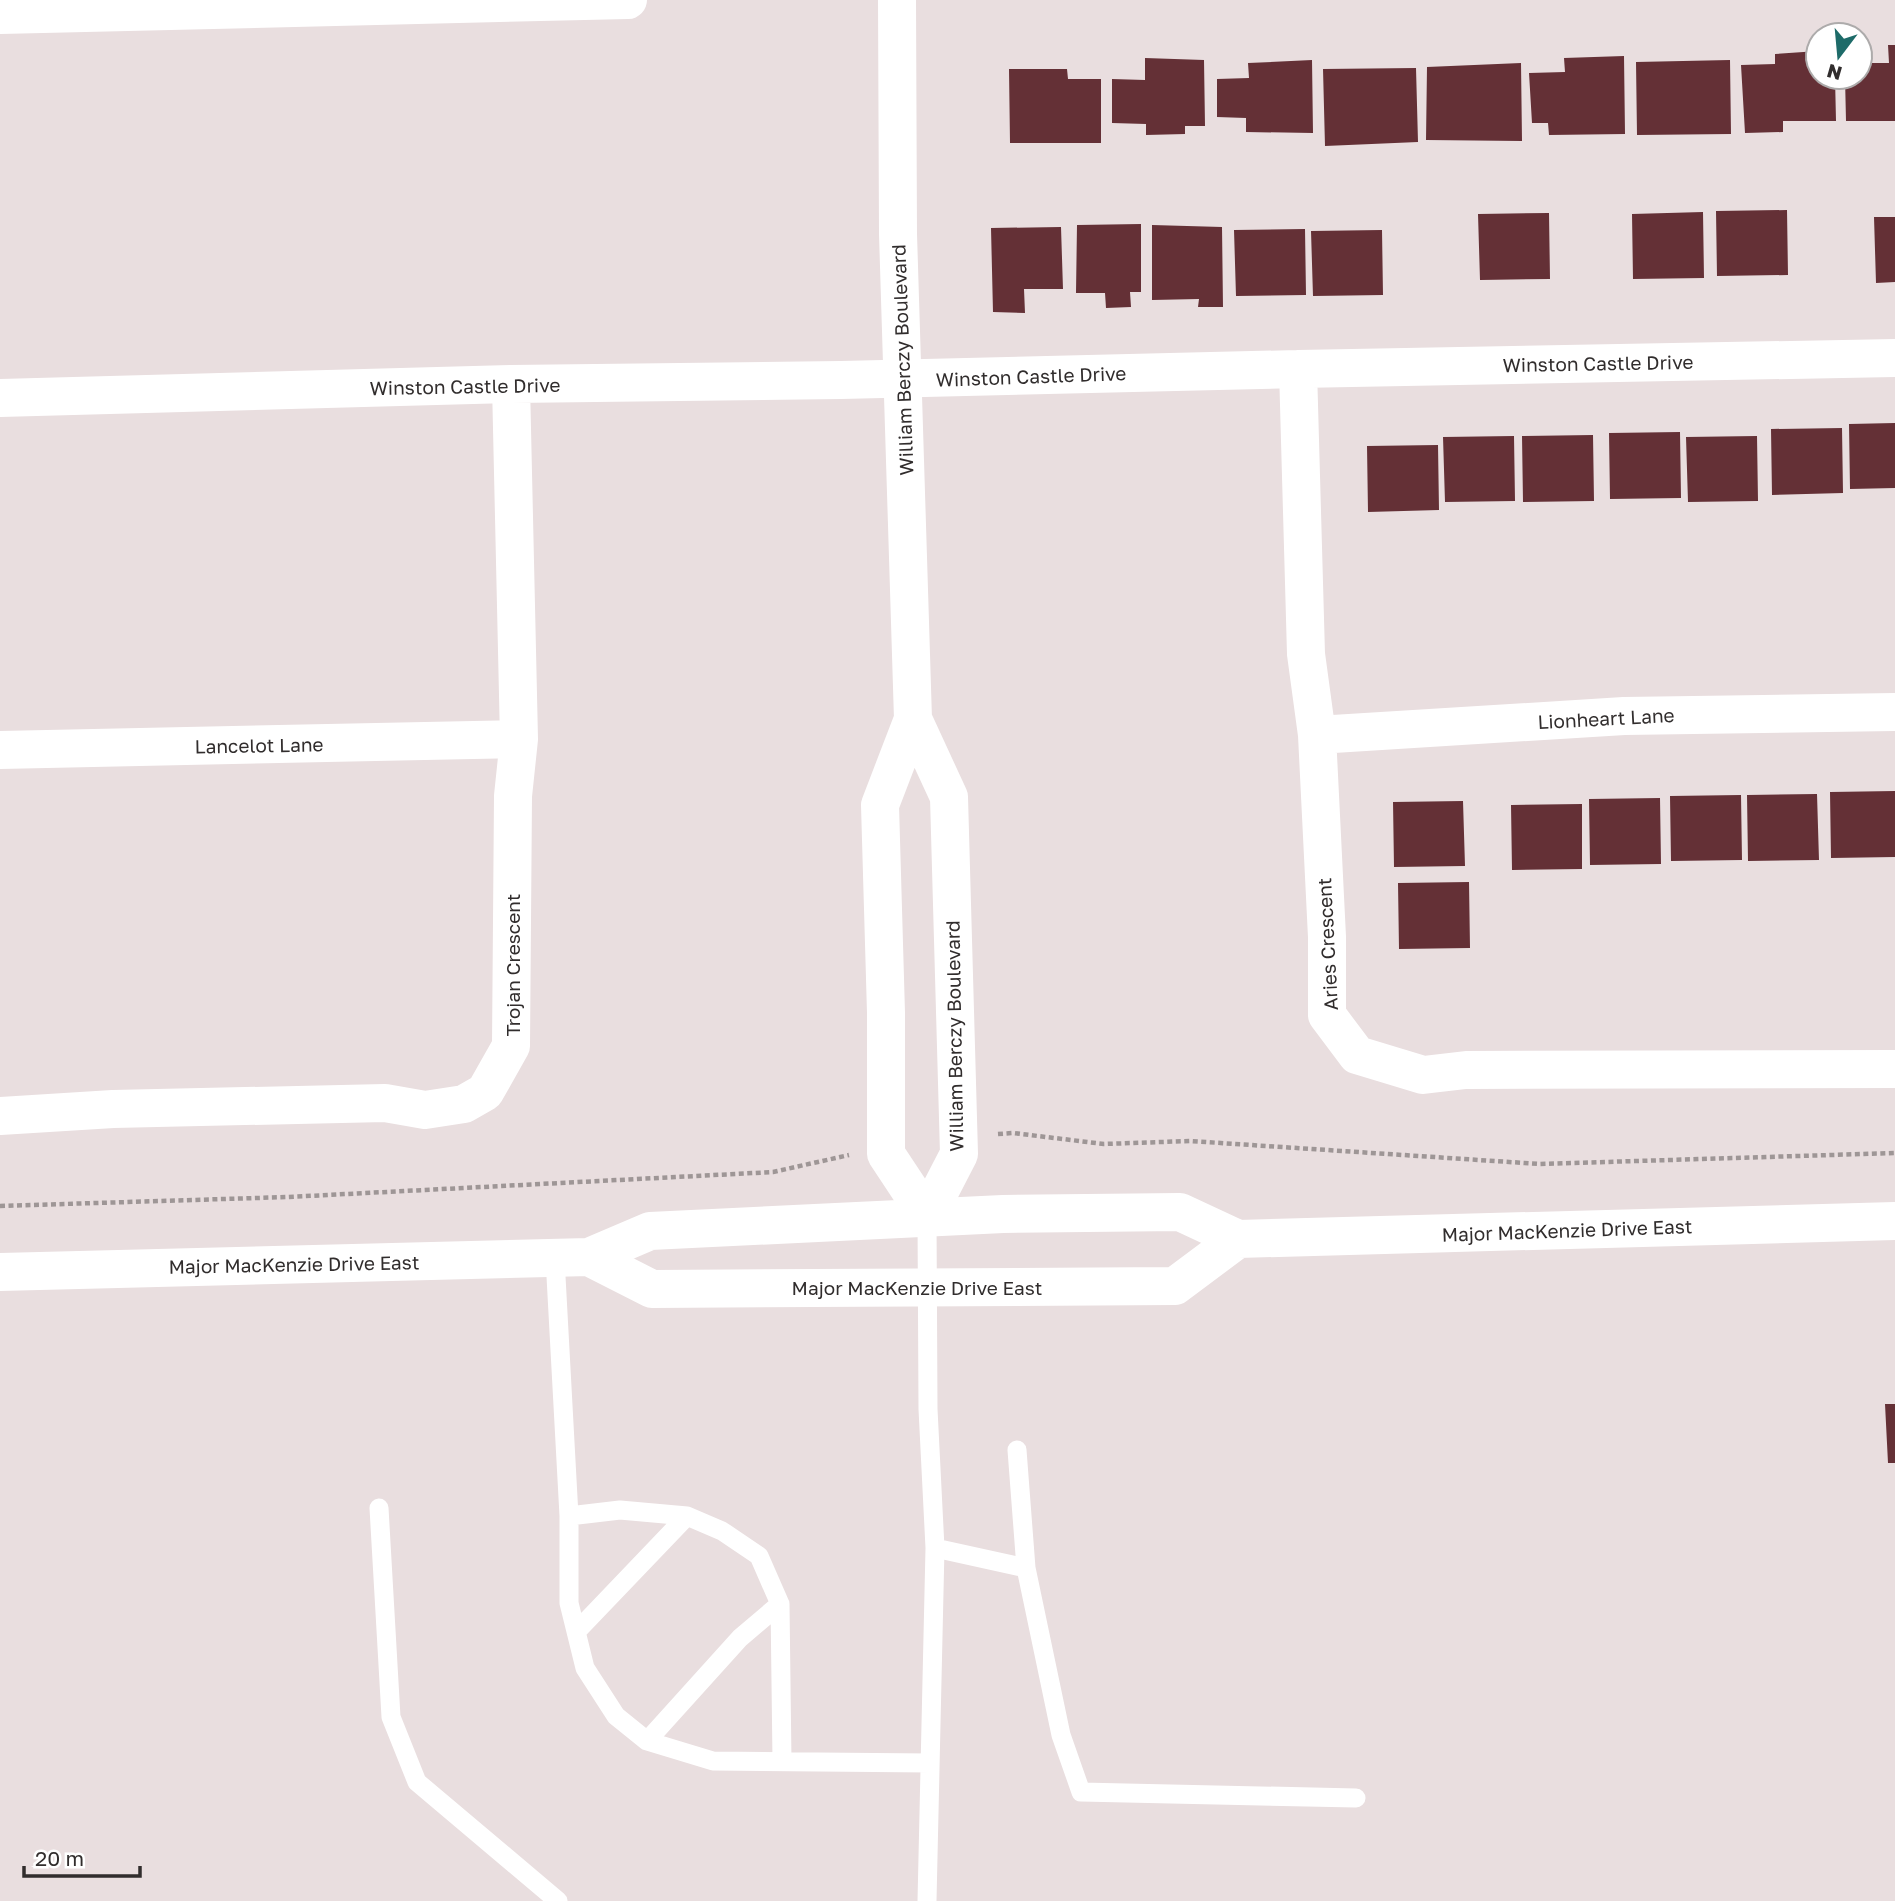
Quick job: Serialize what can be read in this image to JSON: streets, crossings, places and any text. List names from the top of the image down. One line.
{"streets":{"street":["William Berczy Boulevard","Winston Castle Drive","Lionheart Lane","Lancelot Lane","Aries Crescent","Trojan Crescent","Major MacKenzie Drive East"]},"crossings":[["William Berczy Boulevard","Winston Castle Drive"],["William Berczy Boulevard","Major MacKenzie Drive East"],["Winston Castle Drive","Aries Crescent"],["Winston Castle Drive","Trojan Crescent"],["Lionheart Lane","Aries Crescent"],["Lancelot Lane","Trojan Crescent"]],"scale_bar":"20 m","north":"bottom"}
